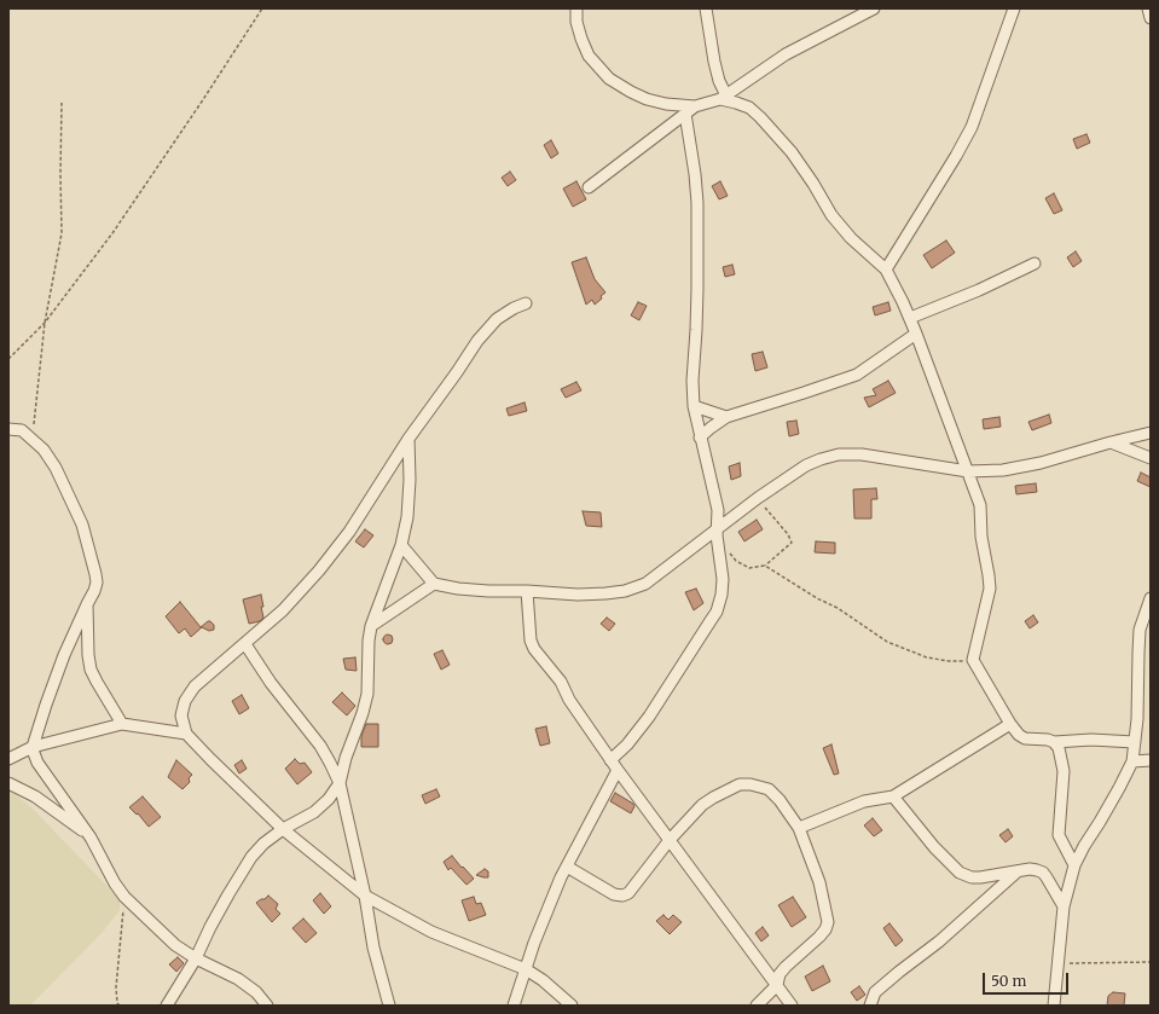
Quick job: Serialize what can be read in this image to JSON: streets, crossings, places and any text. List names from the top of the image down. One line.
{"scale_bar":"50 m"}
